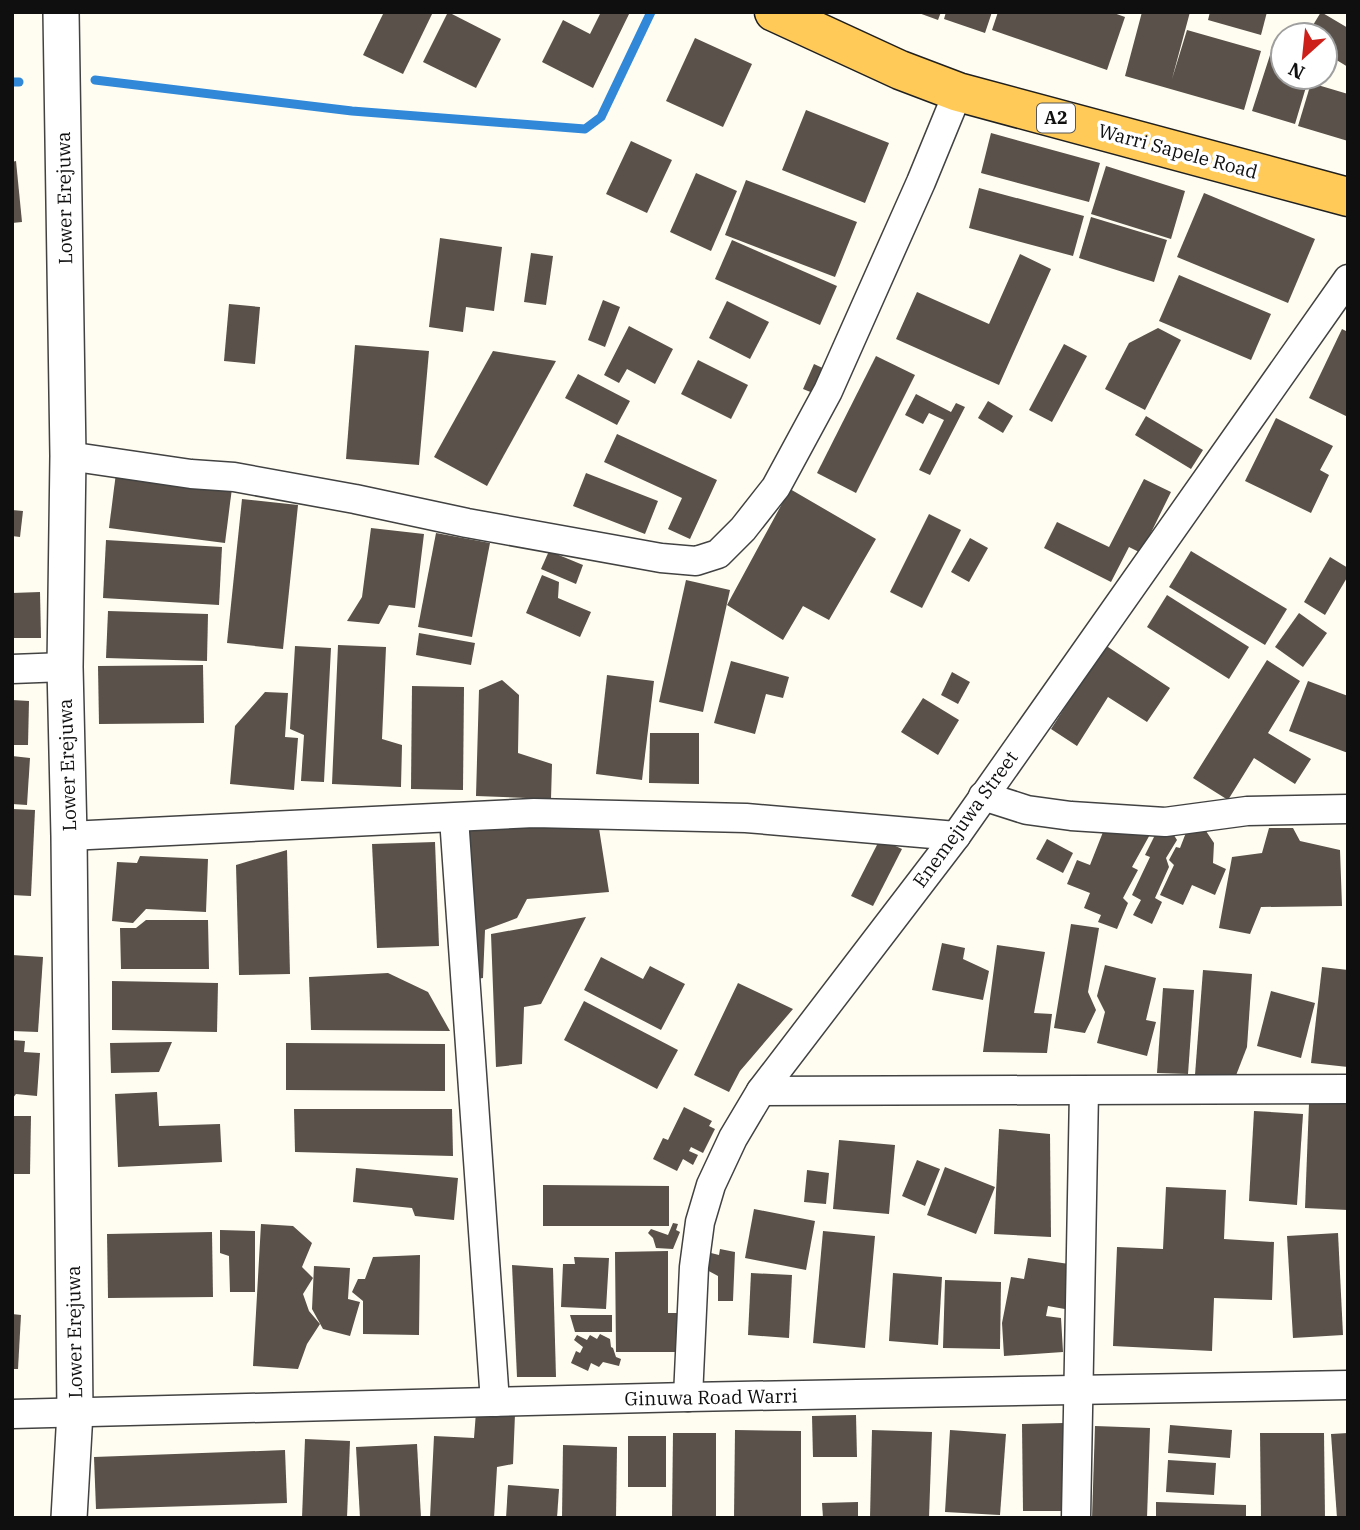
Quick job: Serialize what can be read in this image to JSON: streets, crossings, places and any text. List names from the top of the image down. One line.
{"streets":{"highway":["A2","Warri Sapele Road"],"street":["Lower Erejuwa","Enemejuwa Street","Ginuwa Road Warri"]},"crossings":[["Lower Erejuwa","Ginuwa Road Warri"],["Enemejuwa Street","Ginuwa Road Warri"]],"north":"bottom left"}
